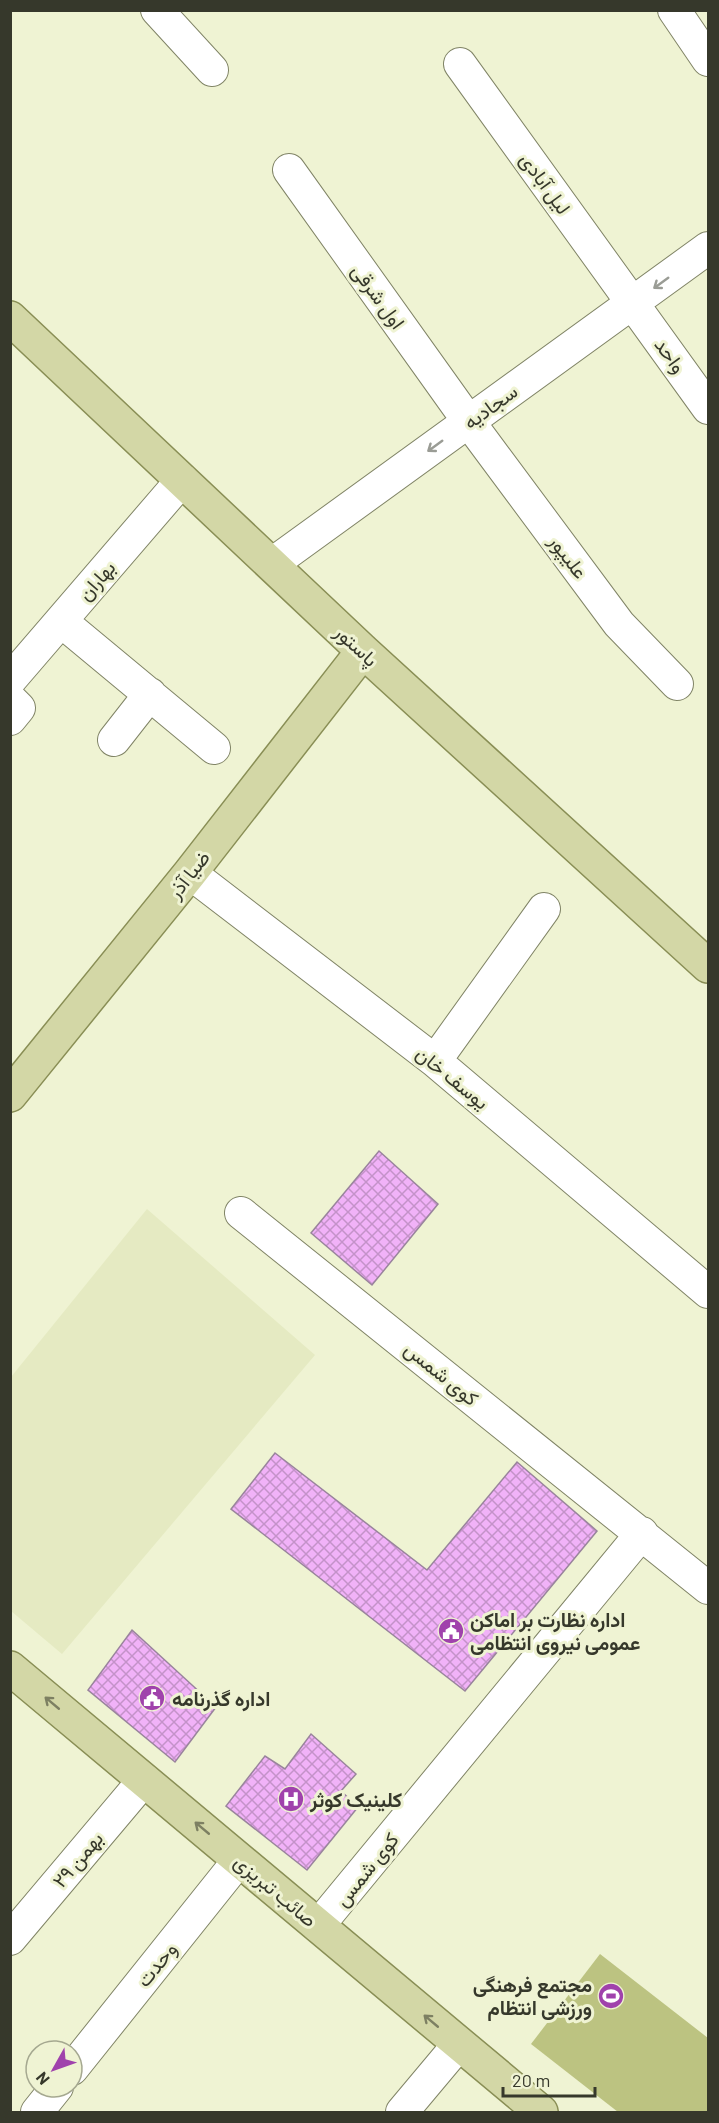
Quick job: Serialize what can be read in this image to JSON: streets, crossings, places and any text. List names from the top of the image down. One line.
{"streets":{"main road":["پاستور","ضیا آذر","صائب تبریزی"],"street":["لیل آبادی","اول شرقی","واحد","سجادیه","علیپور","بهاران","یوسف خان","کوی شمس","۲۹ بهمن","وحدت"]},"crossings":[["لیل آبادی","واحد"],["لیل آبادی","سجادیه"],["اول شرقی","سجادیه"],["اول شرقی","علیپور"],["واحد","سجادیه"],["سجادیه","علیپور"],["سجادیه","پاستور"],["بهاران","پاستور"],["پاستور","ضیا آذر"],["ضیا آذر","یوسف خان"],["کوی شمس","صائب تبریزی"],["۲۹ بهمن","صائب تبریزی"],["صائب تبریزی","وحدت"]],"one_way":["سجادیه","صائب تبریزی"],"places":{"public building":["اداره نظارت بر اماکن عمومی نیروی انتظامی","اداره گذرنامه"],"hospital":["کلینیک کوثر"],"sports":["مجتمع فرهنگی ورزشی انتظام"]},"scale_bar":"20 m","north":"bottom left"}
